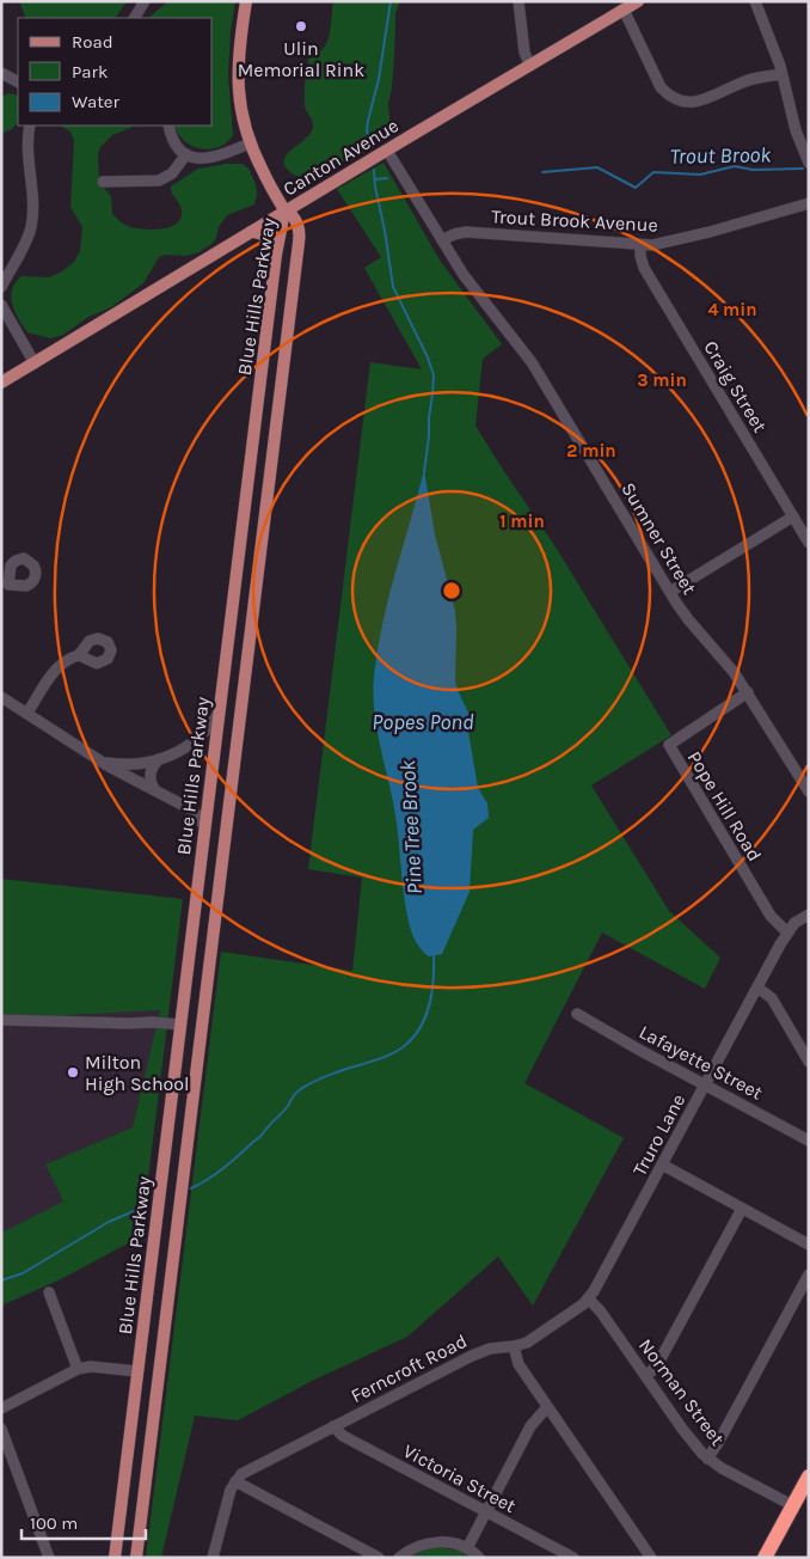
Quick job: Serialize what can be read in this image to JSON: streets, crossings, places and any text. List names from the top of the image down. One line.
{"streets":{"main road":["Canton Avenue","Blue Hills Parkway"],"street":["Trout Brook Avenue","Craig Street","Sumner Street","Pope Hill Road","Lafayette Street","Truro Lane","Ferncroft Road","Norman Street","Victoria Street"]},"crossings":[["Canton Avenue","Blue Hills Parkway"],["Canton Avenue","Sumner Street"],["Trout Brook Avenue","Craig Street"],["Trout Brook Avenue","Sumner Street"],["Sumner Street","Pope Hill Road"],["Pope Hill Road","Truro Lane"],["Lafayette Street","Truro Lane"],["Truro Lane","Ferncroft Road"],["Truro Lane","Norman Street"],["Ferncroft Road","Victoria Street"]],"water":["Trout Brook","Popes Pond","Pine Tree Brook"],"places":["Ulin Memorial Rink","Milton High School"],"legend":["Road","Park","Water"],"scale_bar":"100 m","rings":["4 min","3 min","2 min","1 min"]}
